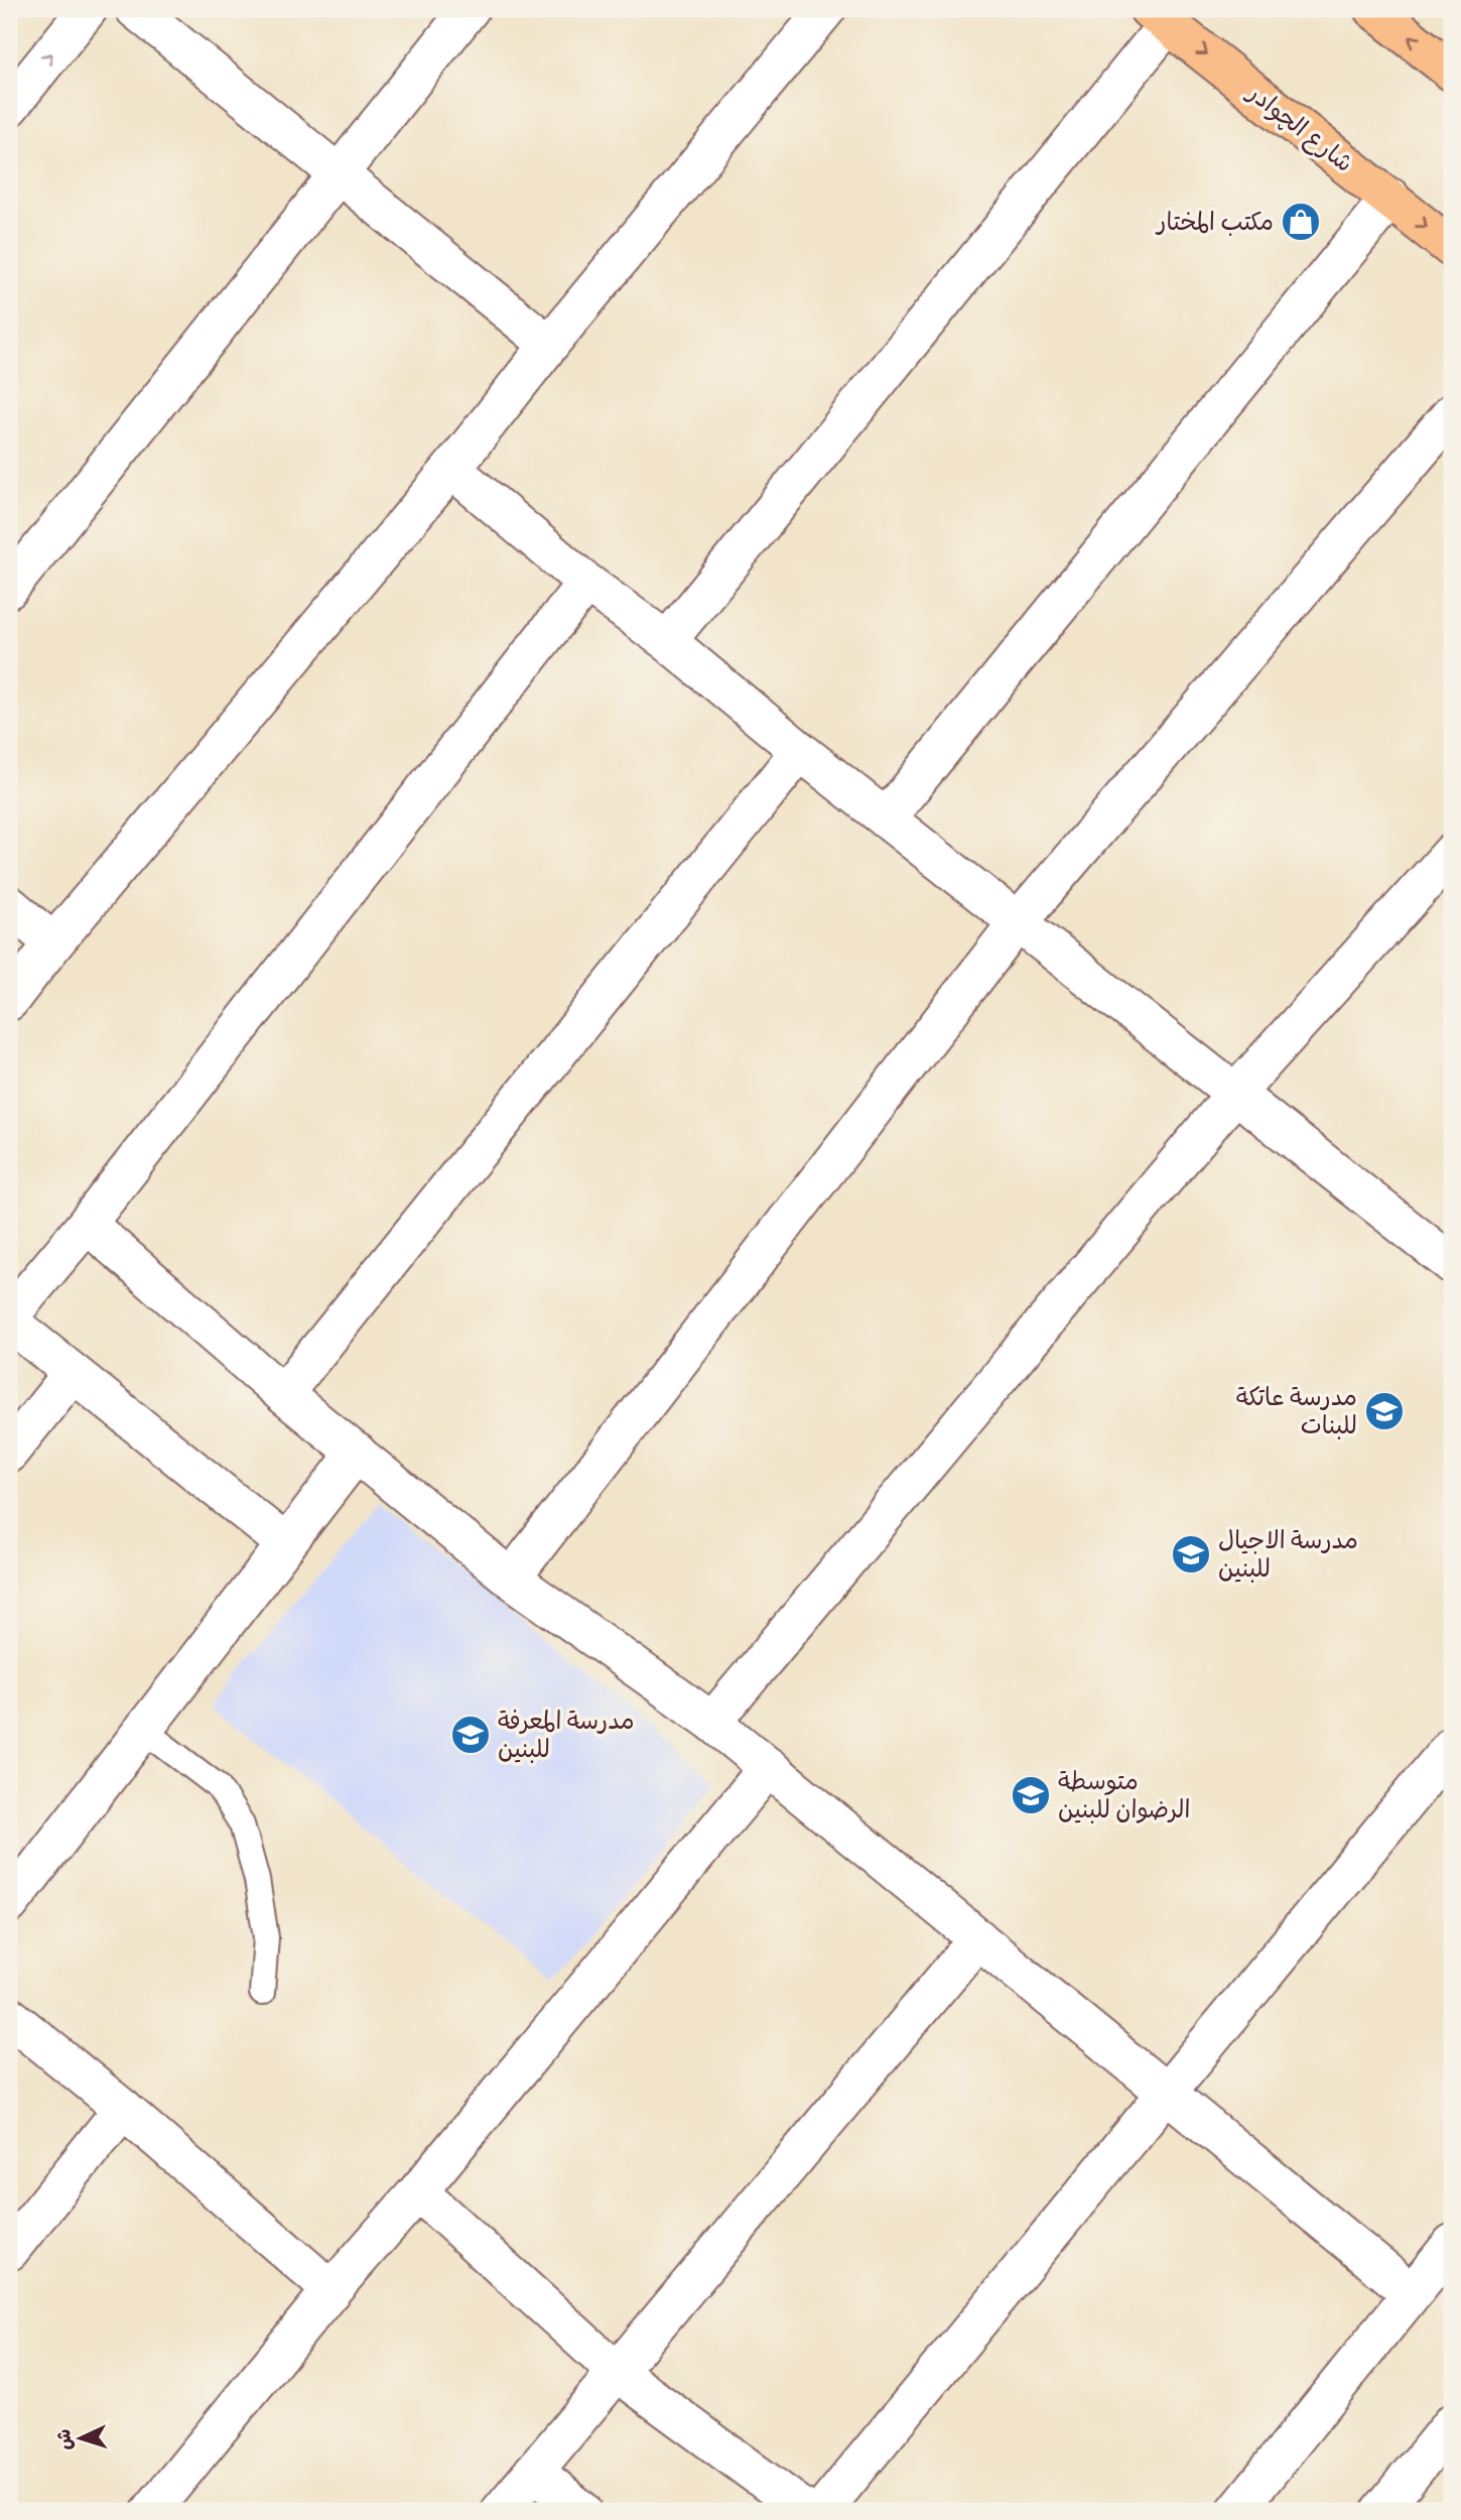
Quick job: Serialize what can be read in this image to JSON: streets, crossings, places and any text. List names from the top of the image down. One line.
{"streets":{"main road":["شارع الچوادر"]},"one_way":["شارع الچوادر"],"places":{"shop":["مكتب المختار"],"school or university":["مدرسة عاتكة للبنات","مدرسة الاجيال للبنين","مدرسة المعرفة للبنين","متوسطة الرضوان للبنين"]},"north":"left"}
